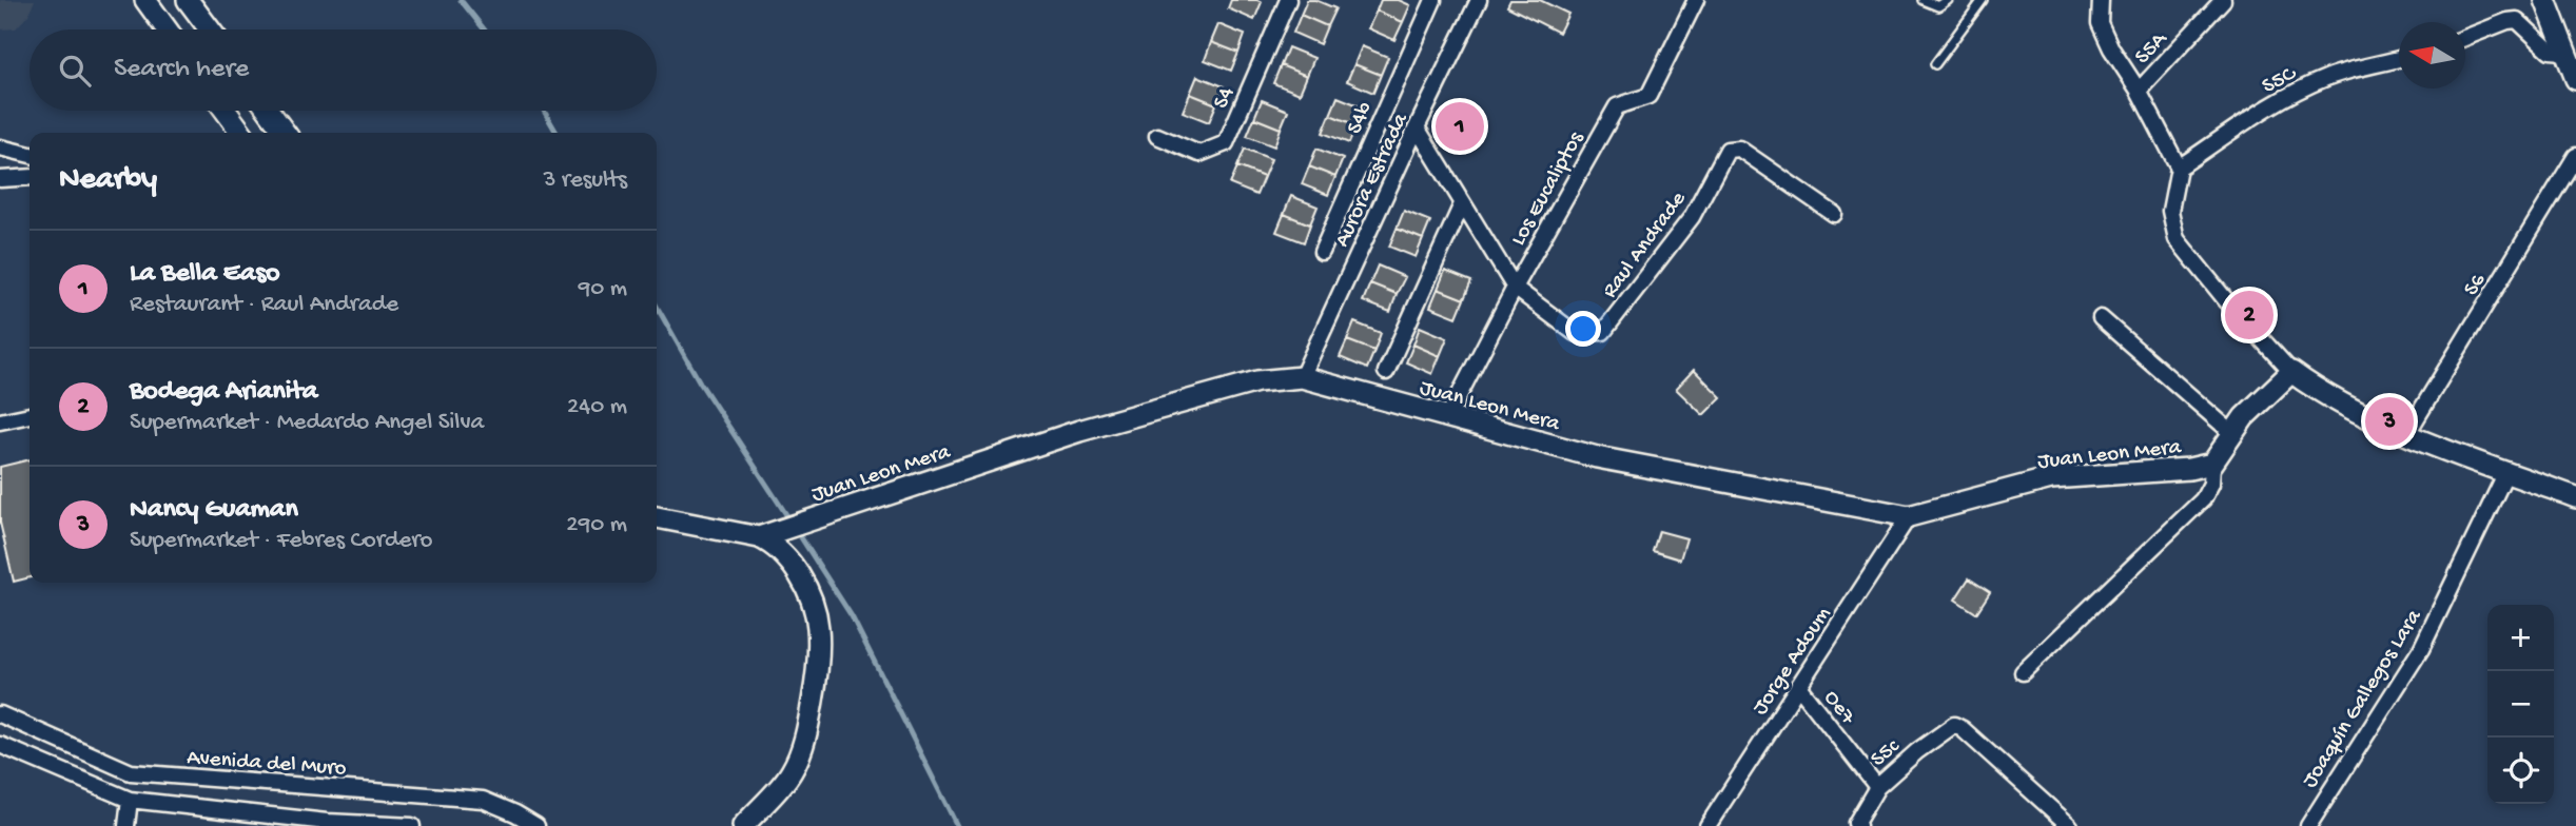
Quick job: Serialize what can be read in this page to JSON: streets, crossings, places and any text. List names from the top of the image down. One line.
{"streets":{"street":["S5A","S5C","S4","S4b","Aurora Estrada","Los Eucaliptos","Raul Andrade","S6","Juan Leon Mera","Jorge Adoum","Joaquín Gallegos Lara","Oe7","S5c","Avenida del Muro"]},"crossings":[["Aurora Estrada","Raul Andrade"],["Aurora Estrada","Juan Leon Mera"],["Los Eucaliptos","Raul Andrade"],["Los Eucaliptos","Juan Leon Mera"],["Juan Leon Mera","Jorge Adoum"],["Jorge Adoum","Oe7"],["Oe7","S5c"]],"north":"left","page":{"search":"Search here","pins":["1","2","3"],"heading":["Nearby","3 results"],"list":[{"mark":"1","name":"La Bella Easo","note":"Restaurant · Raul Andrade","value":"90 m"},{"mark":"2","name":"Bodega Arianita","note":"Supermarket · Medardo Angel Silva","value":"240 m"},{"mark":"3","name":"Nancy Guaman","note":"Supermarket · Febres Cordero","value":"290 m"}],"map_buttons":["+","−"]}}
